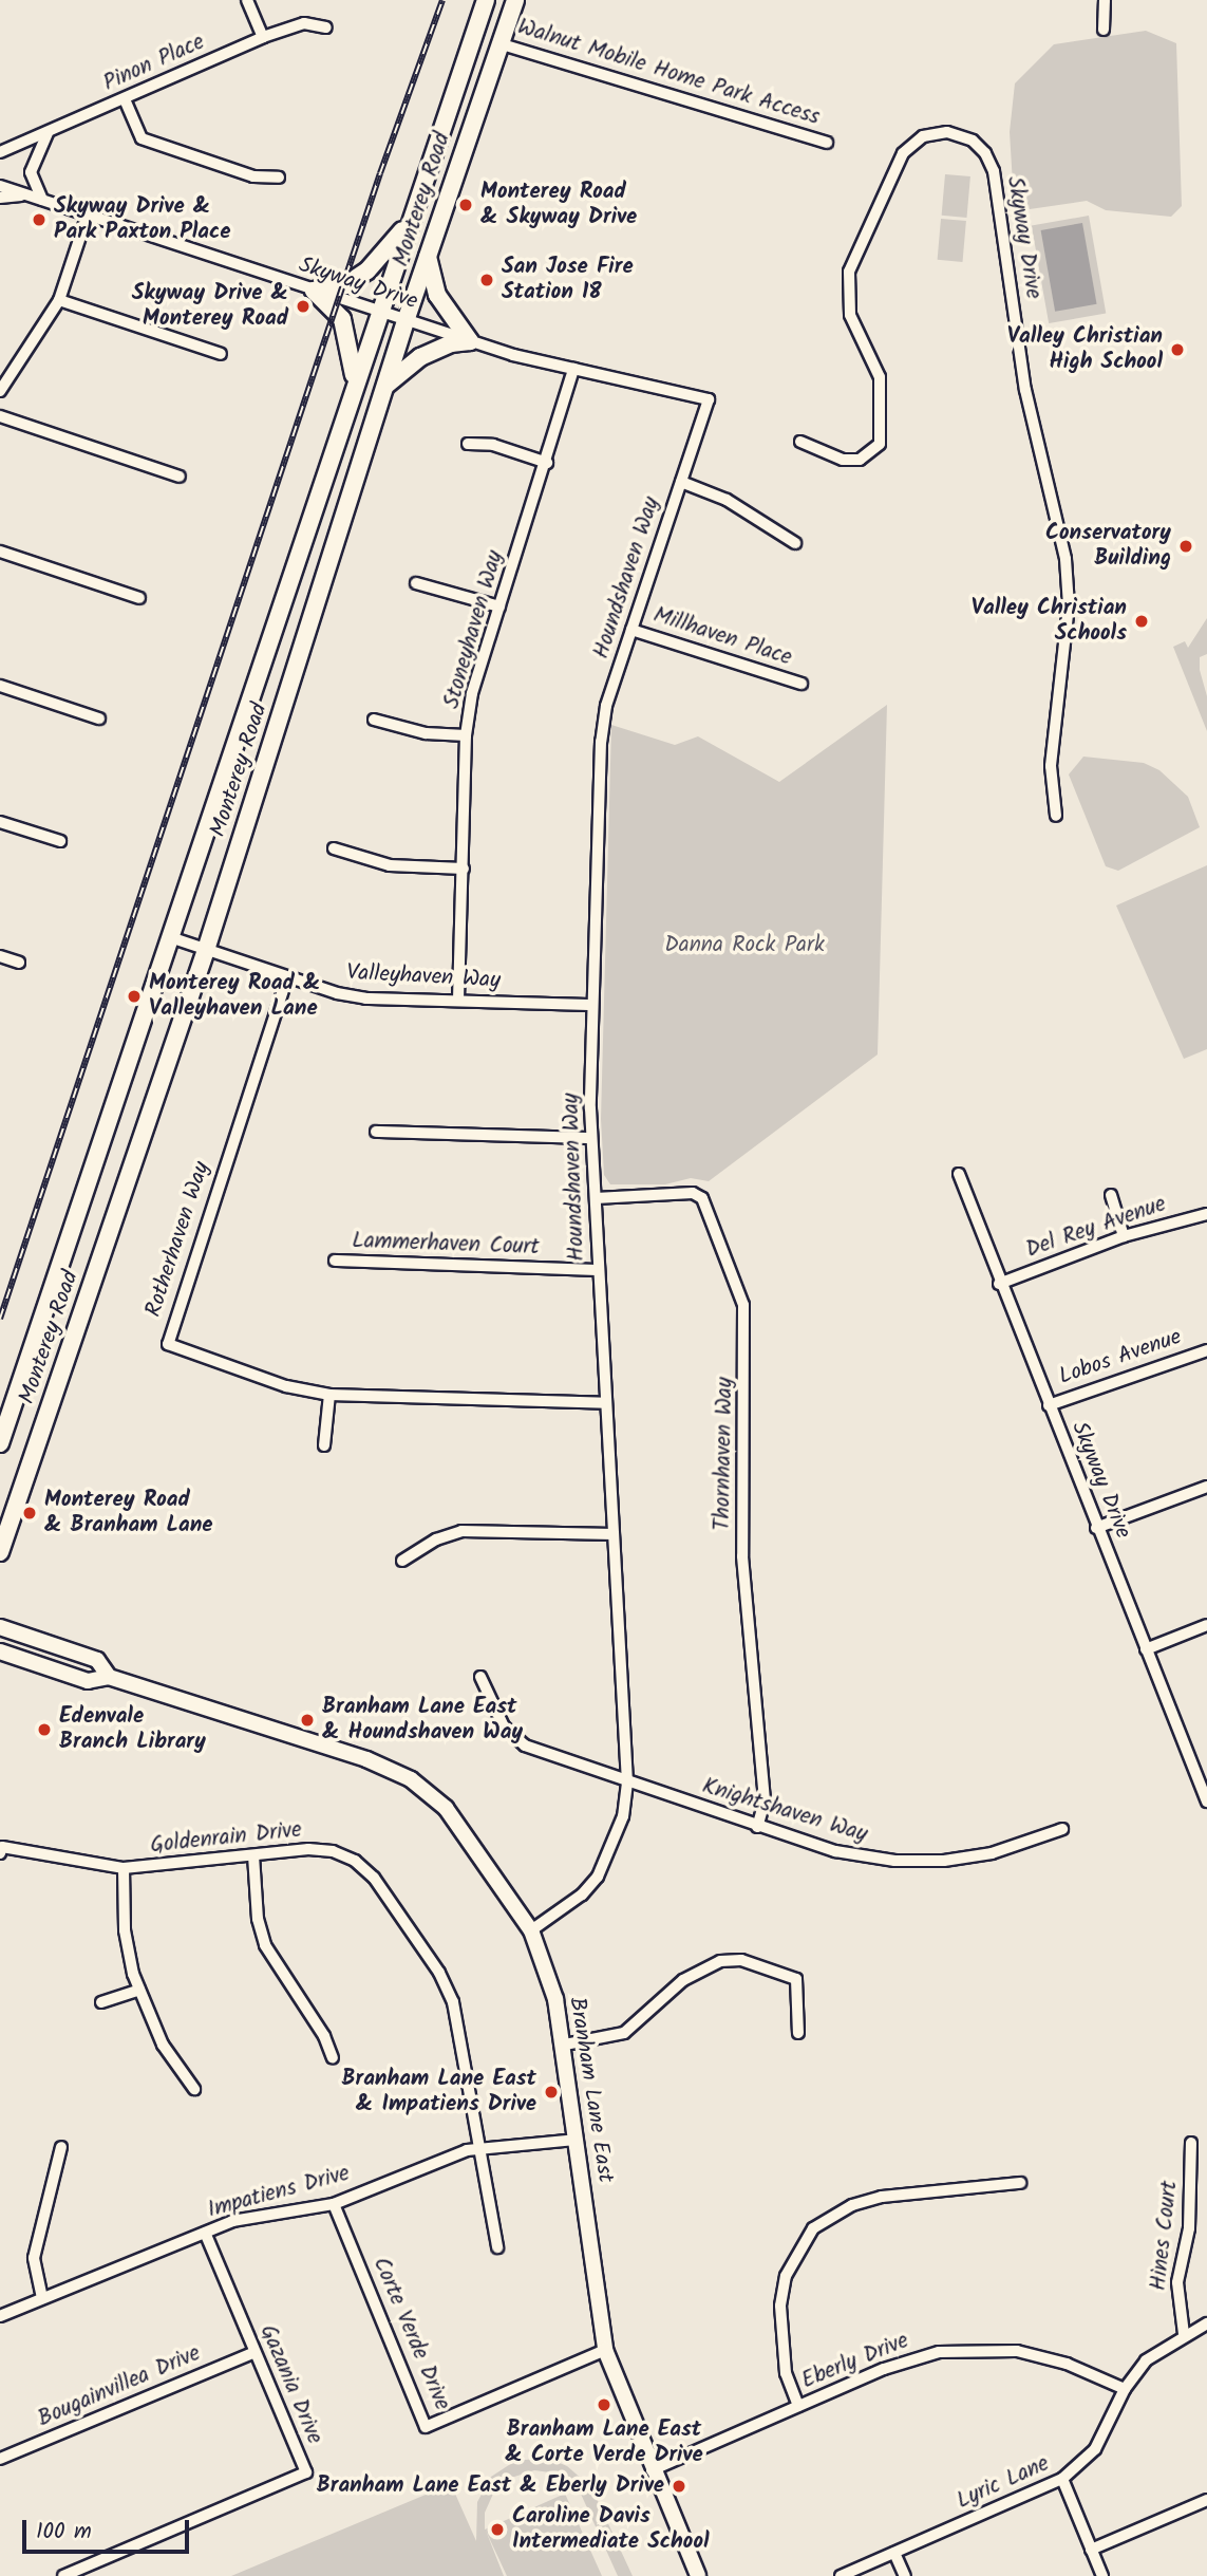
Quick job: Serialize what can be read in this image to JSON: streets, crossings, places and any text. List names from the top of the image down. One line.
{"streets":{"main road":["Monterey Road"],"street":["Pinon Place","Walnut Mobile Home Park Access","Skyway Drive","Houndshaven Way","Stoneyhaven Way","Millhaven Place","Valleyhaven Way","Del Rey Avenue","Rotherhaven Way","Lammerhaven Court","Lobos Avenue","Thornhaven Way","Knightshaven Way","Goldenrain Drive","Branham Lane East","Impatiens Drive","Hines Court","Corte Verde Drive","Eberly Drive","Gazania Drive","Bougainvillea Drive","Lyric Lane"]},"crossings":[["Walnut Mobile Home Park Access","Monterey Road"],["Monterey Road","Skyway Drive"],["Monterey Road","Valleyhaven Way"],["Skyway Drive","Houndshaven Way"],["Skyway Drive","Stoneyhaven Way"],["Skyway Drive","Del Rey Avenue"],["Skyway Drive","Lobos Avenue"],["Houndshaven Way","Millhaven Place"],["Houndshaven Way","Valleyhaven Way"],["Houndshaven Way","Rotherhaven Way"],["Houndshaven Way","Lammerhaven Court"],["Houndshaven Way","Thornhaven Way"],["Houndshaven Way","Knightshaven Way"],["Houndshaven Way","Branham Lane East"],["Stoneyhaven Way","Valleyhaven Way"],["Valleyhaven Way","Rotherhaven Way"],["Thornhaven Way","Knightshaven Way"],["Goldenrain Drive","Impatiens Drive"],["Branham Lane East","Impatiens Drive"],["Branham Lane East","Corte Verde Drive"],["Branham Lane East","Eberly Drive"],["Impatiens Drive","Corte Verde Drive"],["Impatiens Drive","Gazania Drive"],["Hines Court","Lyric Lane"],["Eberly Drive","Lyric Lane"],["Gazania Drive","Bougainvillea Drive"]],"parks":["Danna Rock Park"],"places":["Monterey Road & Skyway Drive","Skyway Drive & Park Paxton Place","San Jose Fire Station 18","Skyway Drive & Monterey Road","Valley Christian High School","Conservatory Building","Valley Christian Schools","Monterey Road & Valleyhaven Lane","Monterey Road & Branham Lane","Branham Lane East & Houndshaven Way","Edenvale Branch Library","Branham Lane East & Impatiens Drive","Branham Lane East & Corte Verde Drive","Branham Lane East & Eberly Drive","Caroline Davis Intermediate School"],"scale_bar":"100 m"}
